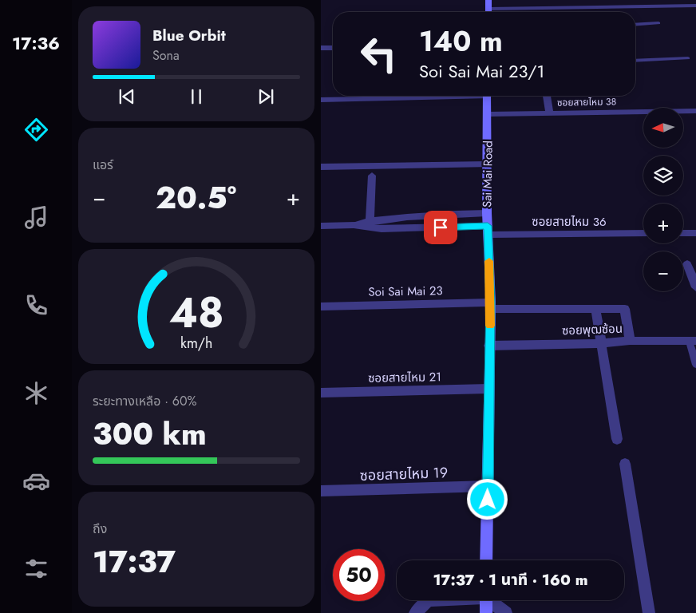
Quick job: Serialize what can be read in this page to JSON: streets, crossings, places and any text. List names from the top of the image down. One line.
{"streets":{"main road":["Sai Mai Road"],"street":["ซอยสายไหม 38","ซอยสายไหม 36","Soi Sai Mai 23","ซอยพุฒซ้อน","ซอยสายไหม 21","ซอยสายไหม 19"]},"crossings":[["ซอยสายไหม 38","Sai Mai Road"],["Sai Mai Road","ซอยสายไหม 36"],["Sai Mai Road","Soi Sai Mai 23"],["Sai Mai Road","ซอยพุฒซ้อน"],["Sai Mai Road","ซอยสายไหม 21"],["Sai Mai Road","ซอยสายไหม 19"],["Soi Sai Mai 23","ซอยพุฒซ้อน"]],"north":"left","page":{"tabs":"17:36","turn":["140 m","Soi Sai Mai 23/1"],"song":["Blue Orbit","Sona"],"map_buttons":["+","−"],"tile":["แอร์",["ระยะทางเหลือ · 60%","300 km"],["ถึง","17:37"]],"heat":["−","20.5°","+"],"limit":"50","trip":"17:37 · 1 นาที · 160 m","gauge":["48","km/h"]}}
